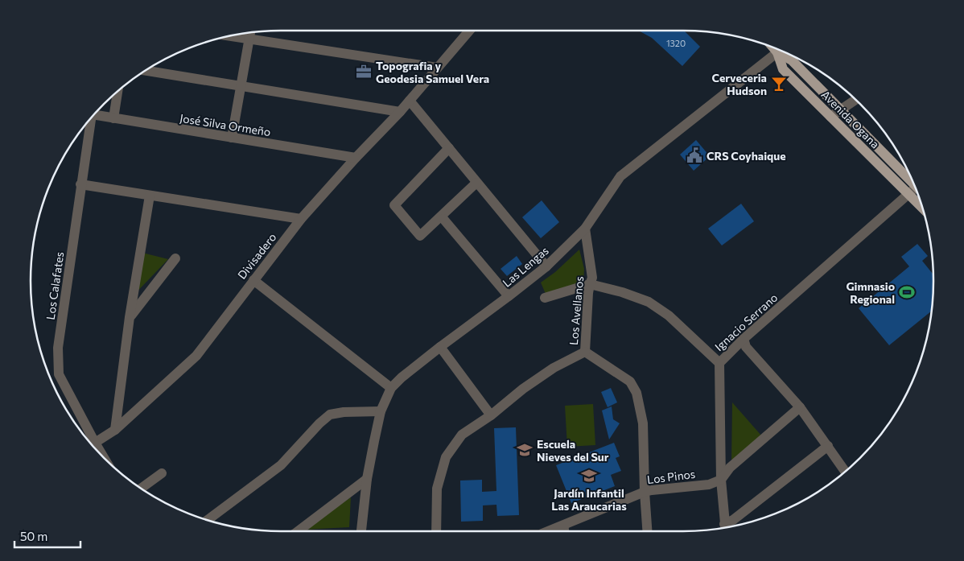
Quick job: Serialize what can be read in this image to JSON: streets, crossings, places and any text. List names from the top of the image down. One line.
{"streets":{"main road":["Avenida Ogana"],"street":["José Silva Ormeño","Divisadero","Las Lengas","Los Calafates","Los Avellanos","Ignacio Serrano","Los Pinos"]},"crossings":[["Avenida Ogana","Las Lengas"],["Avenida Ogana","Ignacio Serrano"],["José Silva Ormeño","Divisadero"],["Las Lengas","Los Avellanos"],["Las Lengas","Los Pinos"],["Los Avellanos","Los Pinos"],["Ignacio Serrano","Los Pinos"]],"places":{"office":["Topografia y Geodesia Samuel Vera"],"bar":["Cerveceria Hudson"],"public building":["CRS Coyhaique"],"sports":["Gimnasio Regional"],"school or university":["Escuela Nieves del Sur","Jardín Infantil Las Araucarias"]},"house_numbers":["1320"],"scale_bar":"50 m"}
